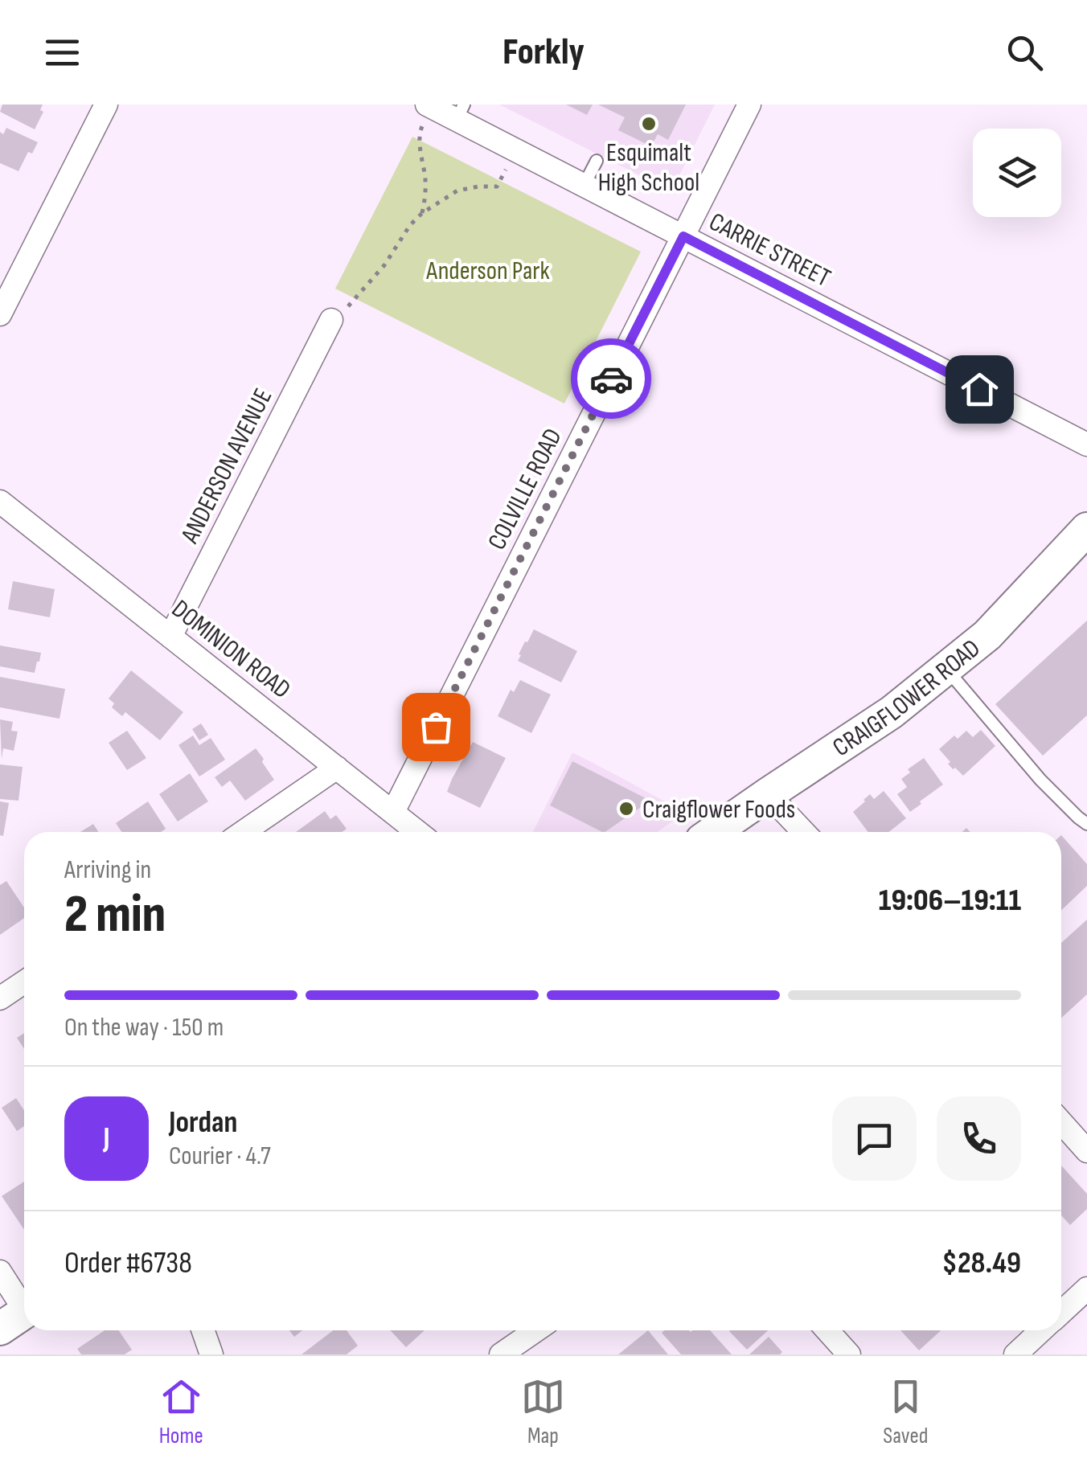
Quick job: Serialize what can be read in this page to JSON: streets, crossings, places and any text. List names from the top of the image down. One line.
{"streets":{"main road":["CRAIGFLOWER ROAD"],"street":["CARRIE STREET","ANDERSON AVENUE","COLVILLE ROAD","DOMINION ROAD"]},"crossings":[["CARRIE STREET","COLVILLE ROAD"],["ANDERSON AVENUE","DOMINION ROAD"],["COLVILLE ROAD","DOMINION ROAD"]],"parks":["Anderson Park"],"places":["Esquimalt High School","Craigflower Foods"],"page":{"header":"Forkly","heading":["2 min","Arriving in","19:06–19:11"],"panel":["Jordan","Courier · 4.7","Order #6738","$28.49"],"bar":"On the way · 150 m","round":"J","tabs":["Home","Map","Saved"]}}
